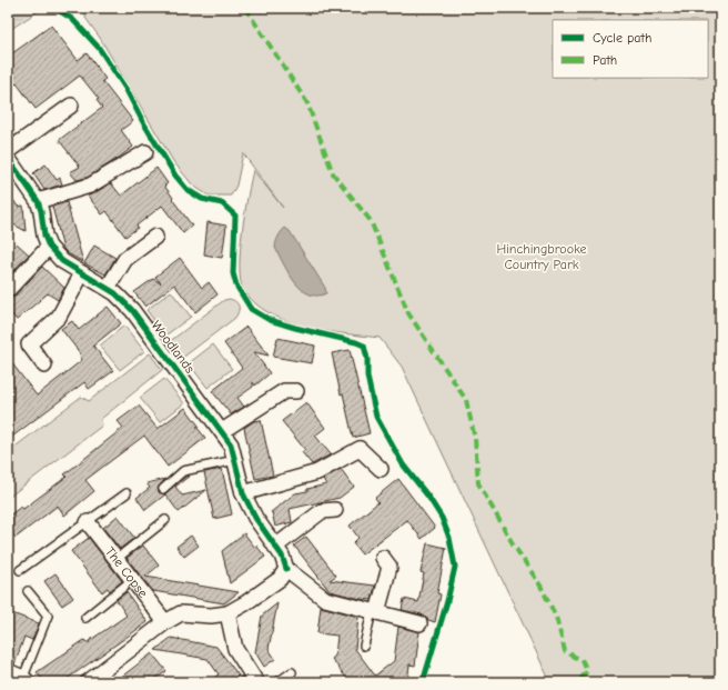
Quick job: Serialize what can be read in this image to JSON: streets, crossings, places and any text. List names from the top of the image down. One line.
{"streets":{"street":["Woodlands","The Copse"]},"parks":["Hinchingbrooke Country Park"],"legend":["Cycle path","Path"]}
